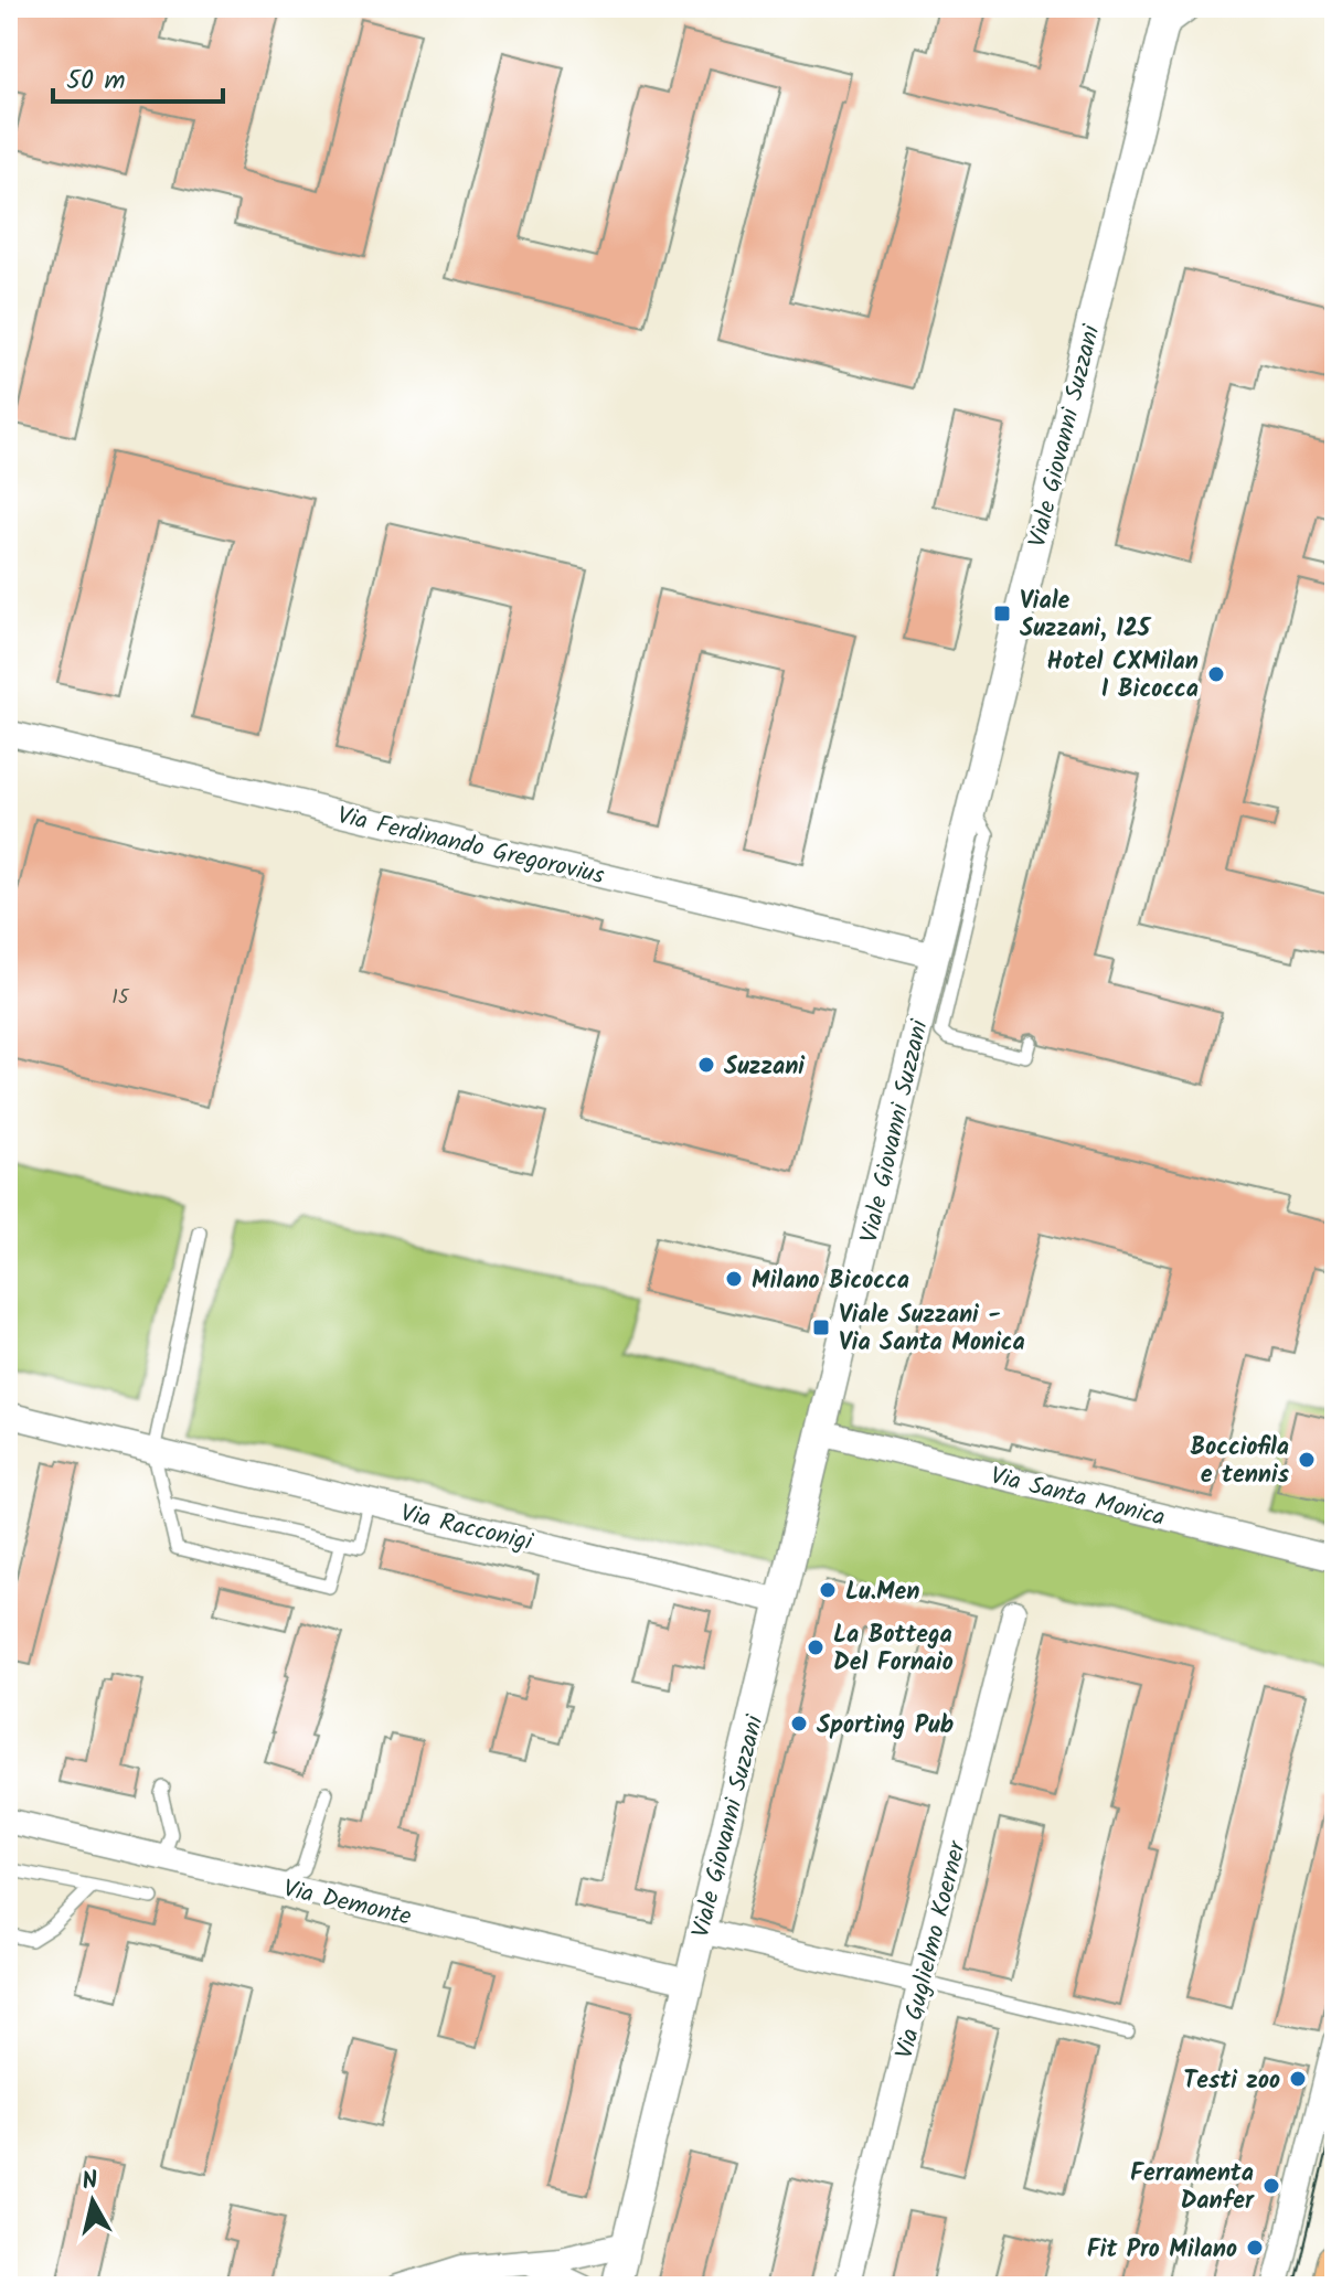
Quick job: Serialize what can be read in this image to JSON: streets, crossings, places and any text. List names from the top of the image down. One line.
{"streets":{"street":["Viale Giovanni Suzzani","Via Ferdinando Gregorovius","Via Santa Monica","Via Racconigi","Via Demonte","Via Guglielmo Koerner"]},"crossings":[["Viale Giovanni Suzzani","Via Ferdinando Gregorovius"],["Viale Giovanni Suzzani","Via Santa Monica"],["Viale Giovanni Suzzani","Via Racconigi"],["Viale Giovanni Suzzani","Via Demonte"]],"places":{"transit":["Viale Suzzani, 125","Viale Suzzani - Via Santa Monica"],"other":["Hotel CXMilan I Bicocca","Suzzani","Milano Bicocca","Bocciofila e tennis","Lu.Men","La Bottega Del Fornaio","Sporting Pub","Testi zoo","Ferramenta Danfer","Fit Pro Milano"]},"house_numbers":["15"],"scale_bar":"50 m","north":"top"}
